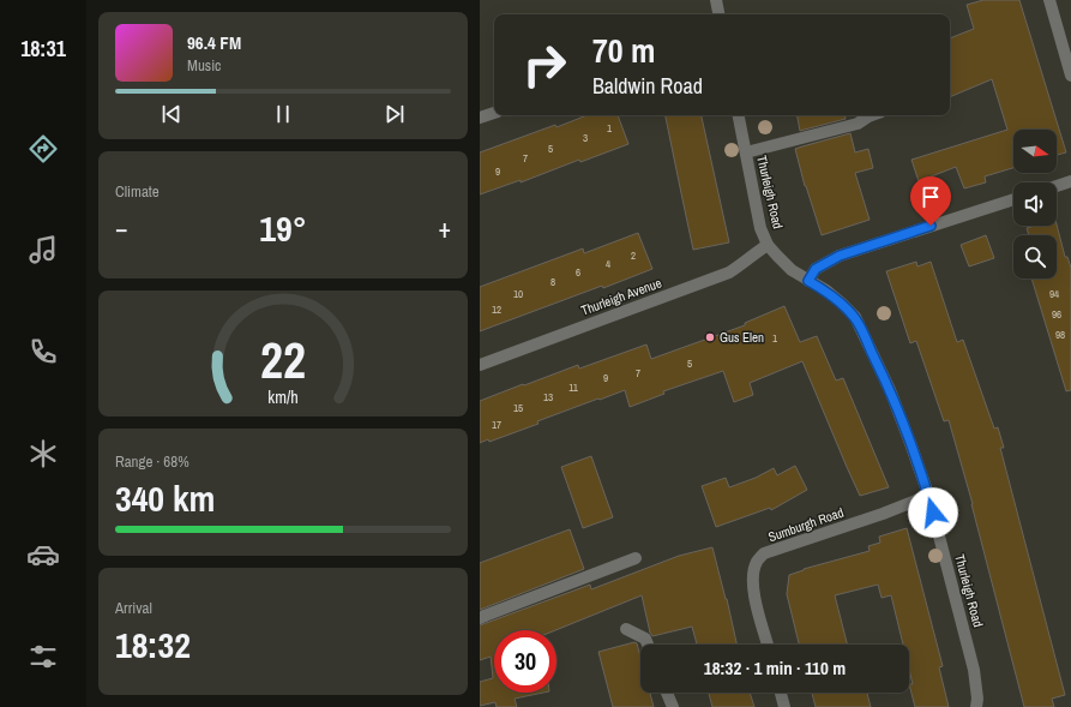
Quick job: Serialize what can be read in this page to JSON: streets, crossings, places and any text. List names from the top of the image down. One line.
{"streets":{"street":["Thurleigh Road","Thurleigh Avenue","Sumburgh Road"]},"crossings":[["Thurleigh Road","Thurleigh Avenue"],["Thurleigh Road","Sumburgh Road"]],"places":["Gus Elen"],"house_numbers":["1","3","5","7","9","2","4","6","8","10","94","12","96","98","1","5","7","9","11","13","15","17"],"north":"right","page":{"tabs":"18:31","turn":["70 m","Baldwin Road"],"song":["96.4 FM","Music"],"tile":["Climate",["Range · 68%","340 km"],["Arrival","18:32"]],"heat":["−","19°","+"],"limit":"30","trip":"18:32 · 1 min · 110 m","gauge":["22","km/h"]}}
